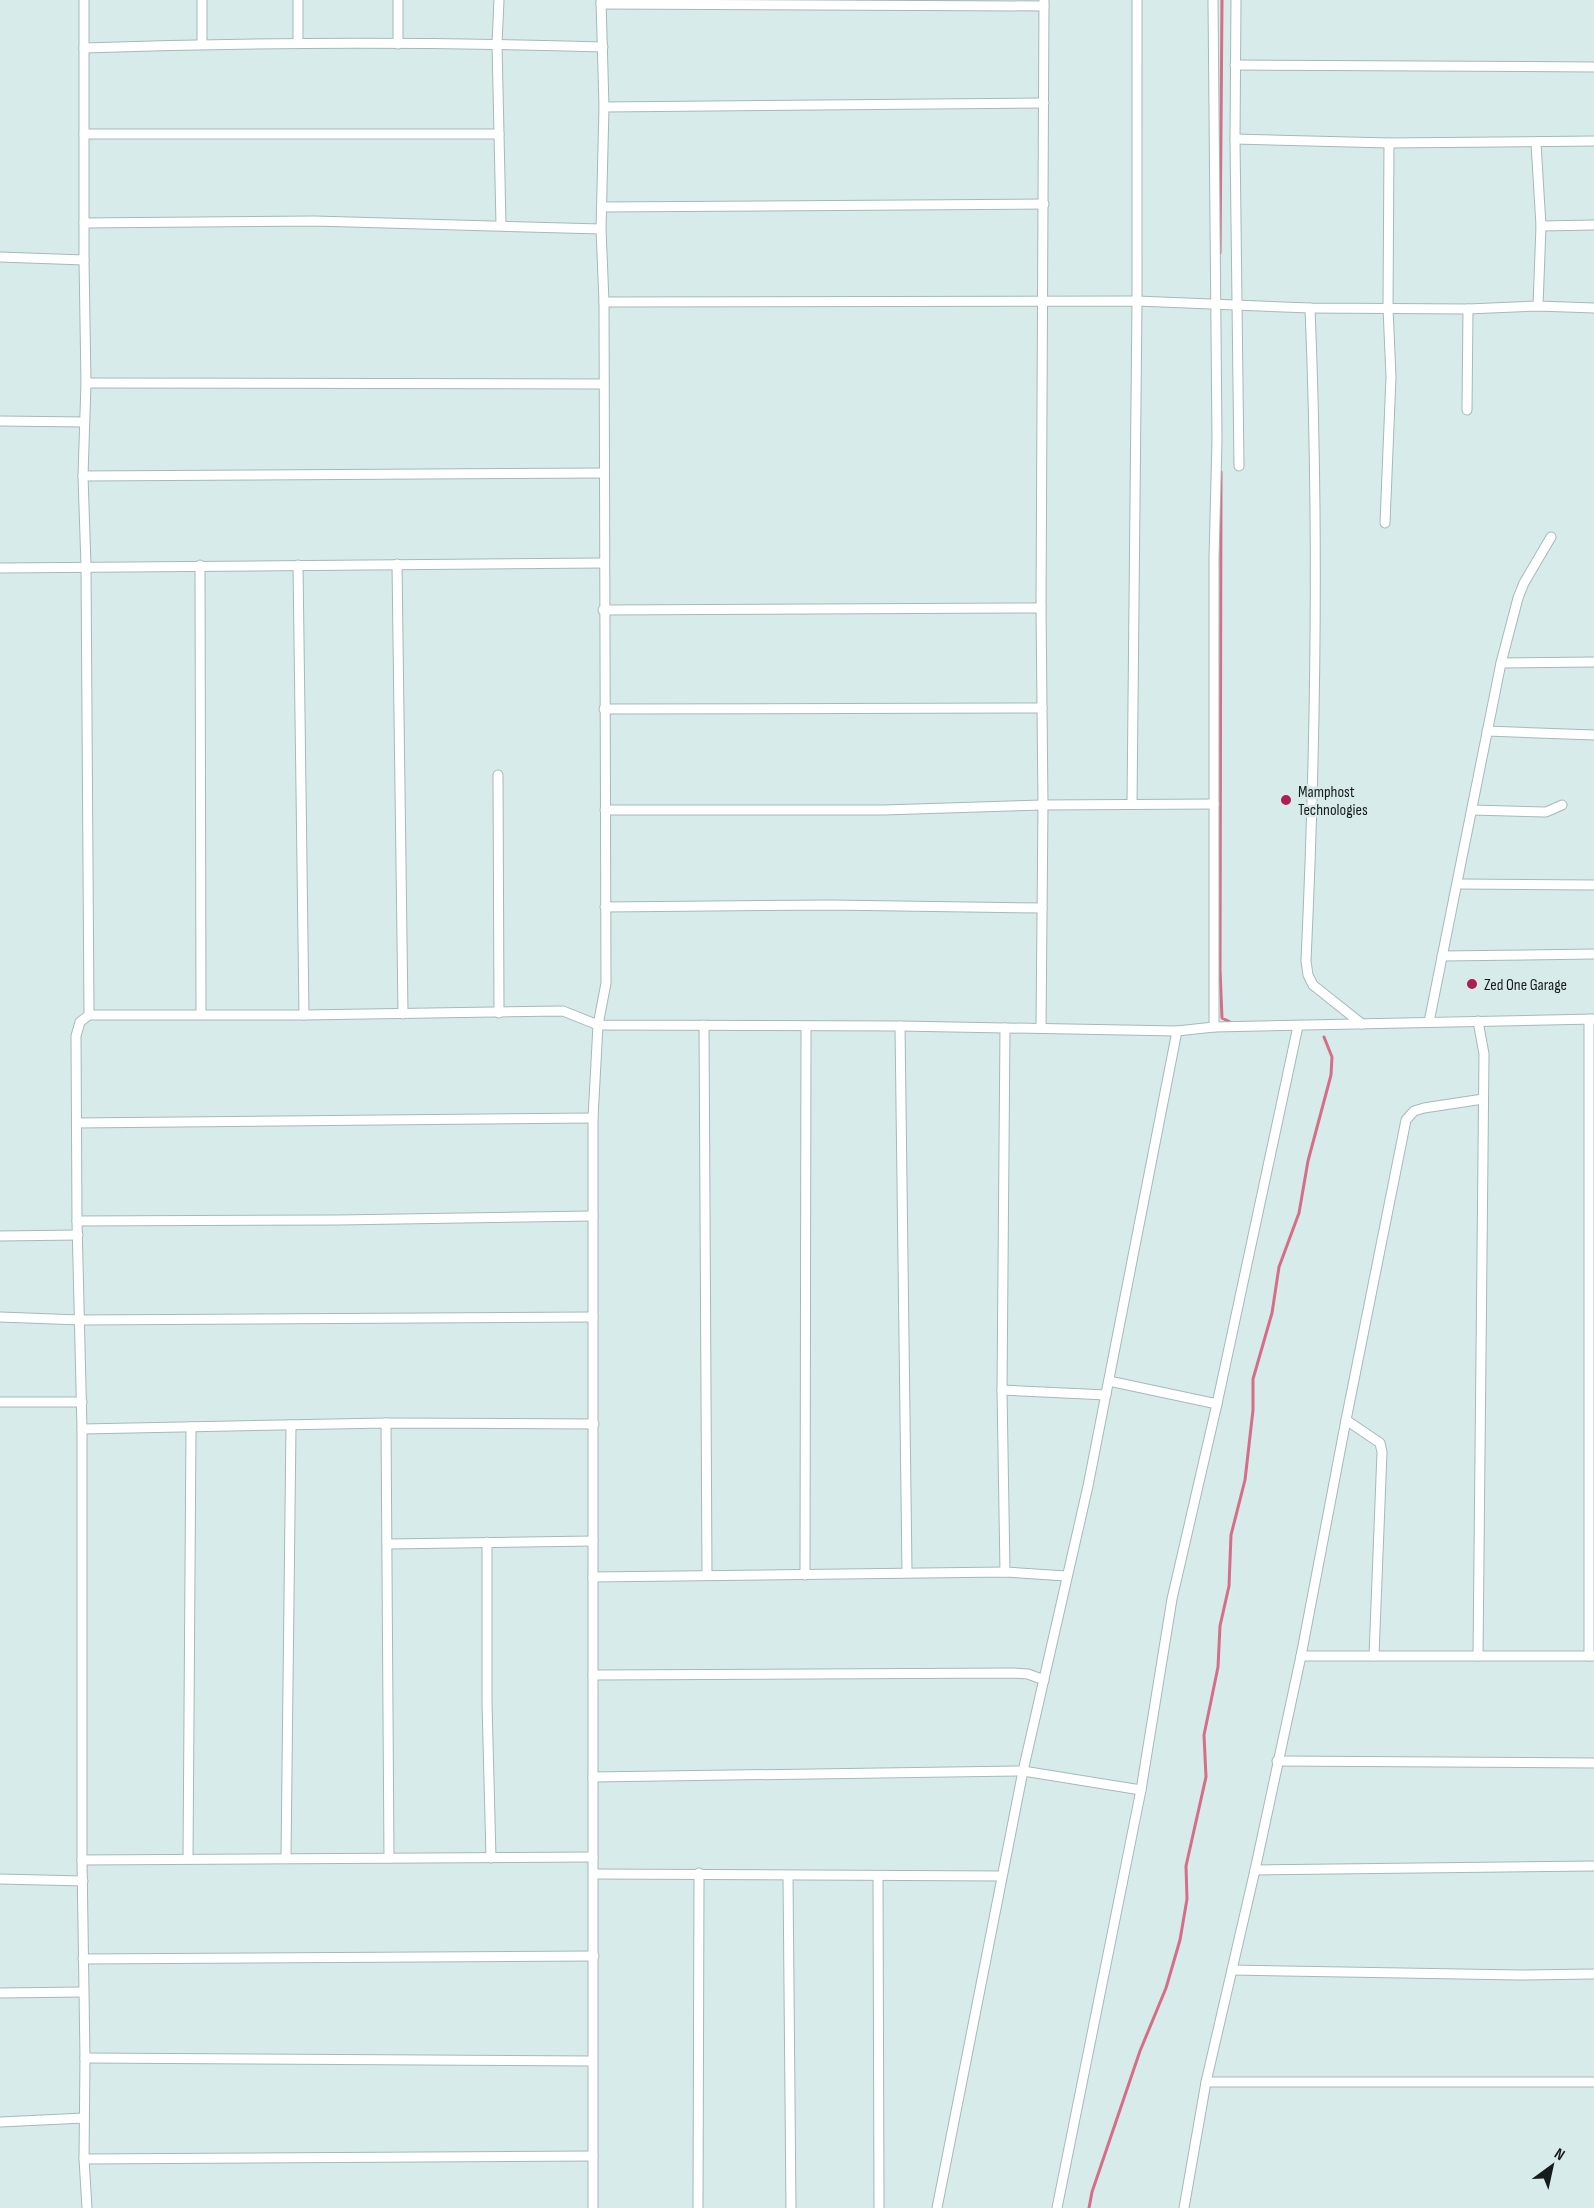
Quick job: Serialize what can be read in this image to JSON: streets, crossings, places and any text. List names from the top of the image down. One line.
{"places":["Mamphost Technologies","Zed One Garage"],"north":"top right"}
